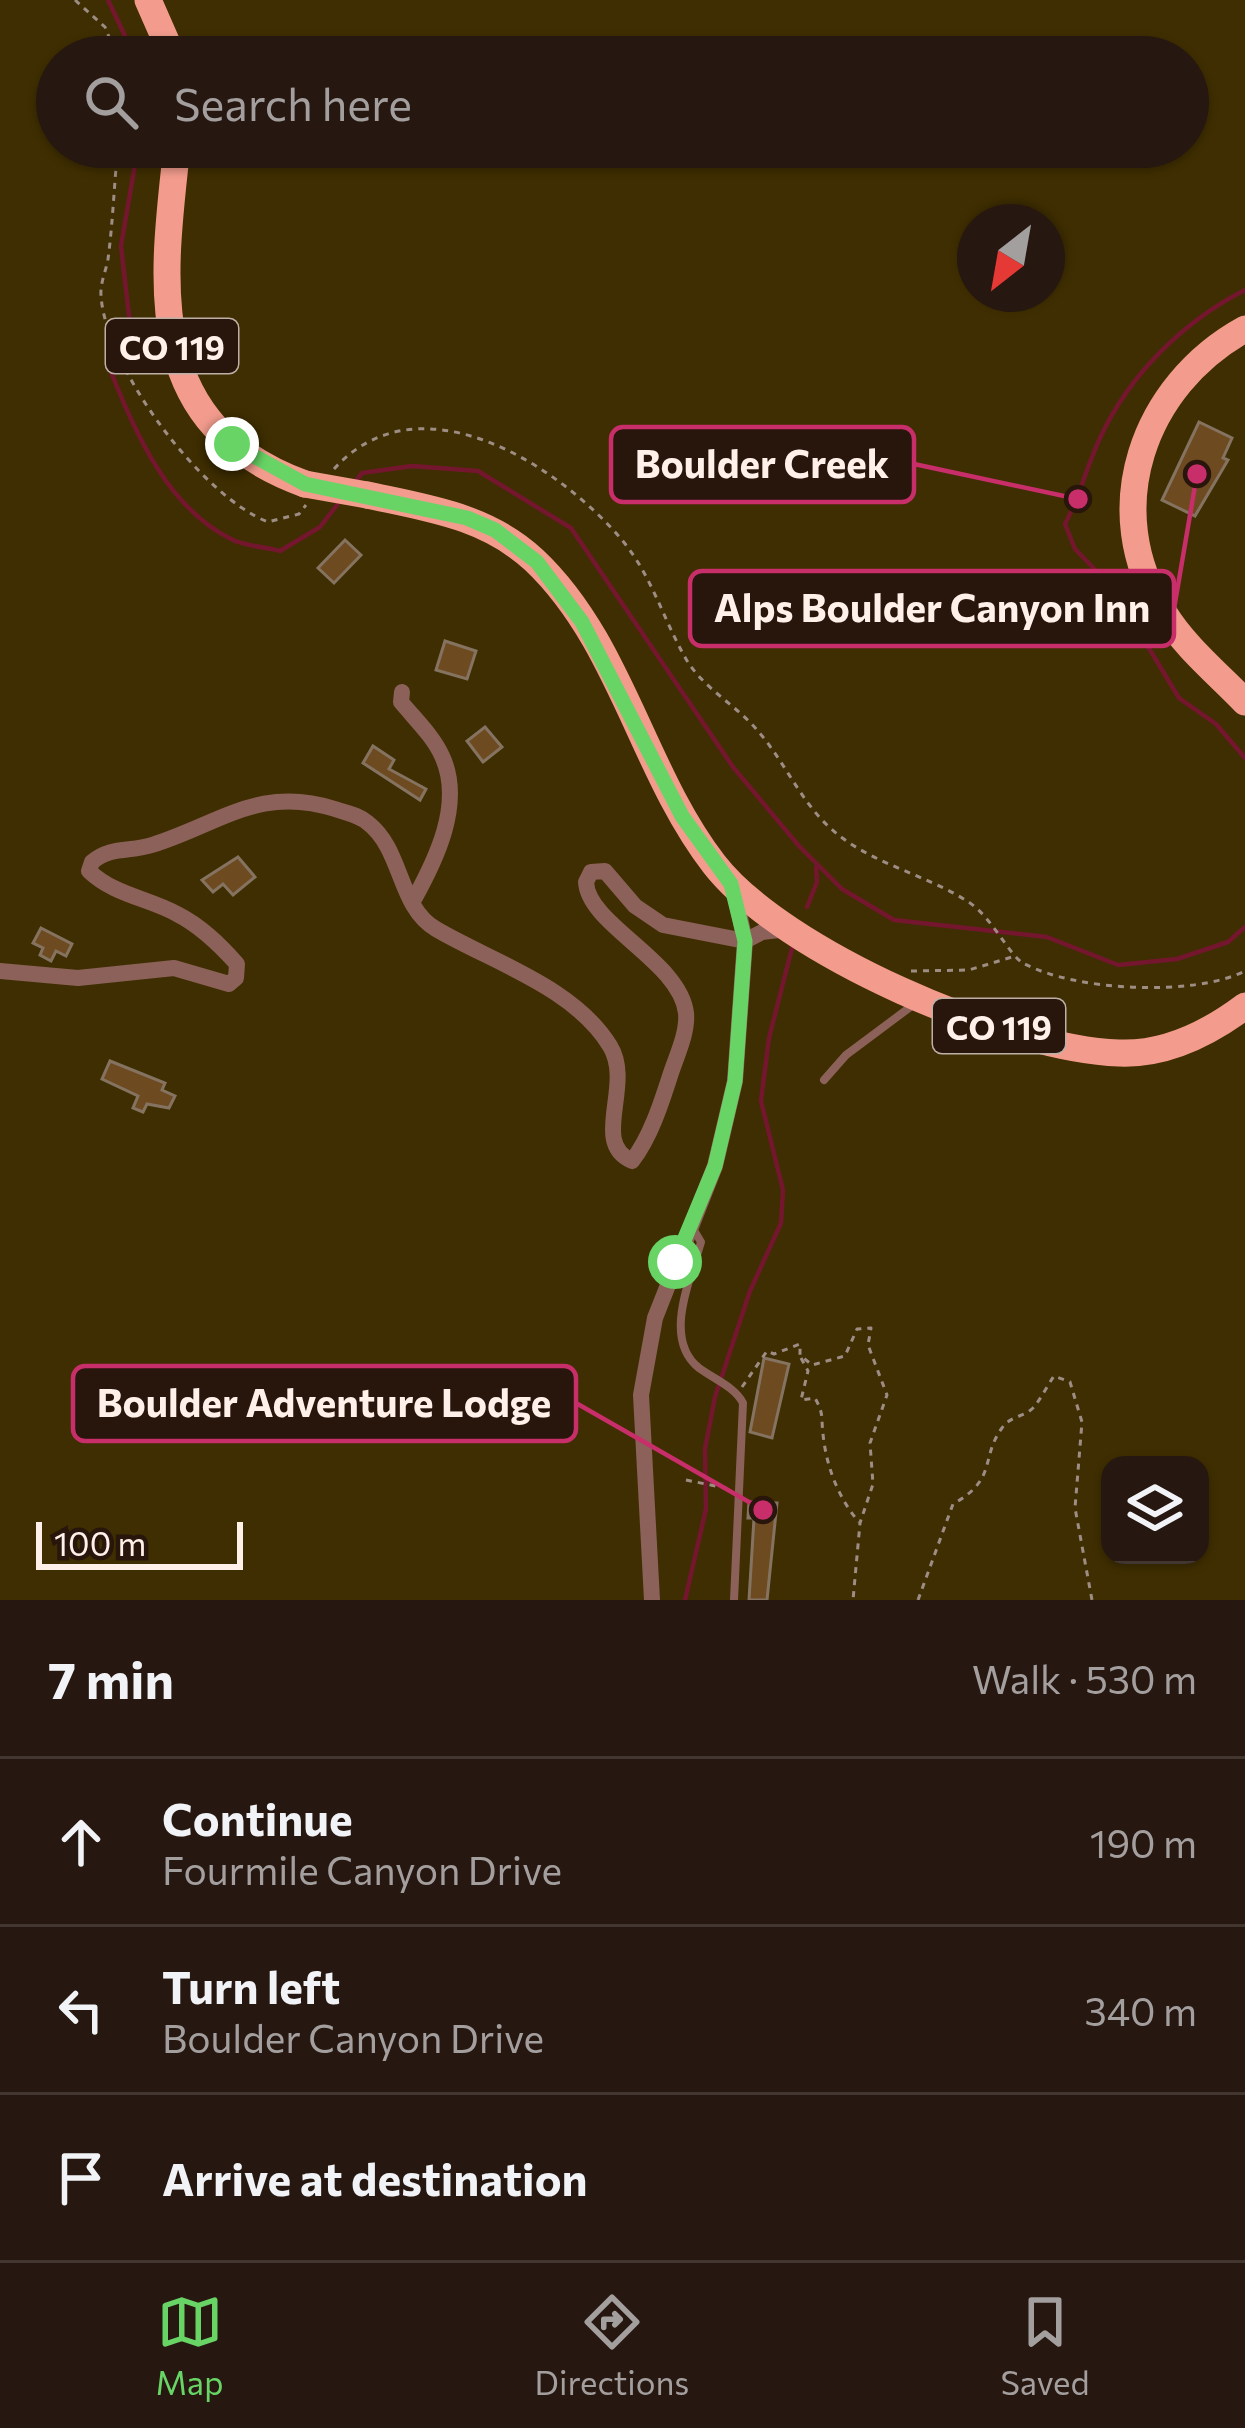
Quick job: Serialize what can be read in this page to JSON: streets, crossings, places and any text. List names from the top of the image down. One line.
{"streets":{"main road":["CO 119"]},"places":["Alps Boulder Canyon Inn","Boulder Creek","Boulder Adventure Lodge"],"scale_bar":"100 m","north":"bottom left","page":{"search":"Search here","scale":"100 m","heading":["7 min","Walk · 530 m"],"list":[["Continue","Fourmile Canyon Drive","190 m"],["Turn left","Boulder Canyon Drive","340 m"],"Arrive at destination"],"nav":["Map","Directions","Saved"]}}
